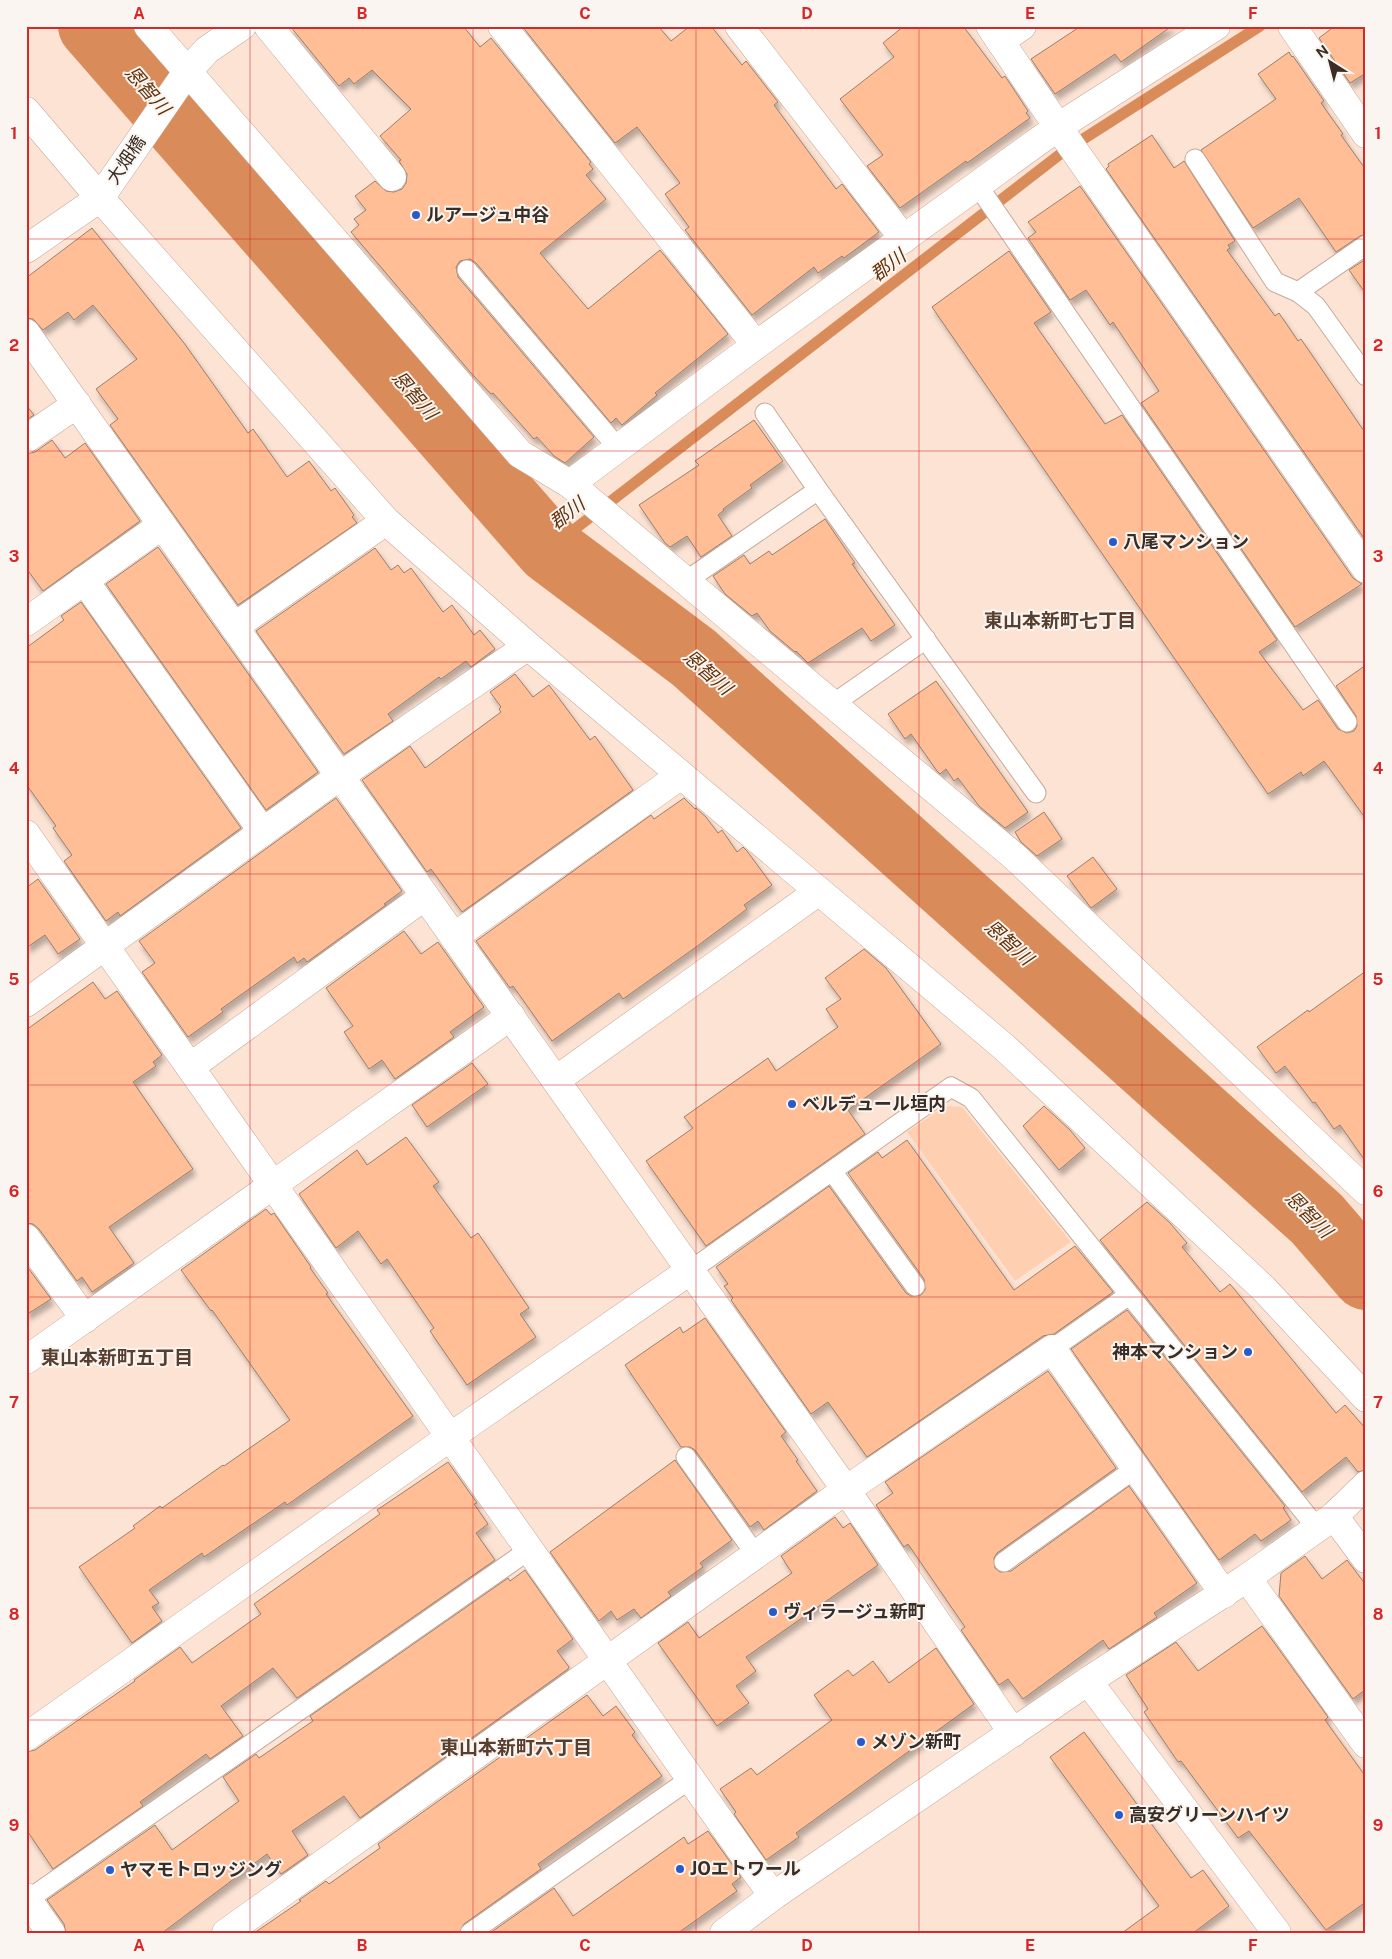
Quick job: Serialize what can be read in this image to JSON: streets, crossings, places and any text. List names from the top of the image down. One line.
{"streets":{"street":["大畑橋"]},"districts":["東山本新町七丁目","東山本新町五丁目","東山本新町六丁目"],"water":["恩智川","郡川"],"places":["ルアージュ中谷","八尾マンション","ベルデュール垣内","神本マンション","ヴィラージュ新町","メゾン新町","高安グリーンハイツ","JOエトワール","ヤマモトロッジング"],"north":"top left","grid":{"columns":["A","B","C","D","E","F"],"rows":["1","2","3","4","5","6","7","8","9"]}}
